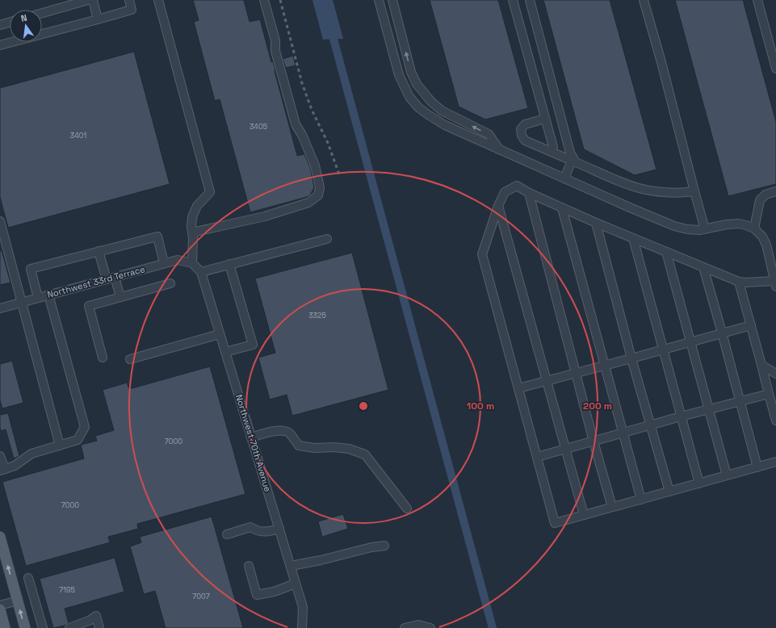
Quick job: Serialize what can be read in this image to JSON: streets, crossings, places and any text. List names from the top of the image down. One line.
{"streets":{"street":["Northwest 33rd Terrace","Northwest 70th Avenue"]},"house_numbers":["3405","3401","3325","7000","7000","7195","7007"],"north":"top","rings":["100 m","200 m"]}
